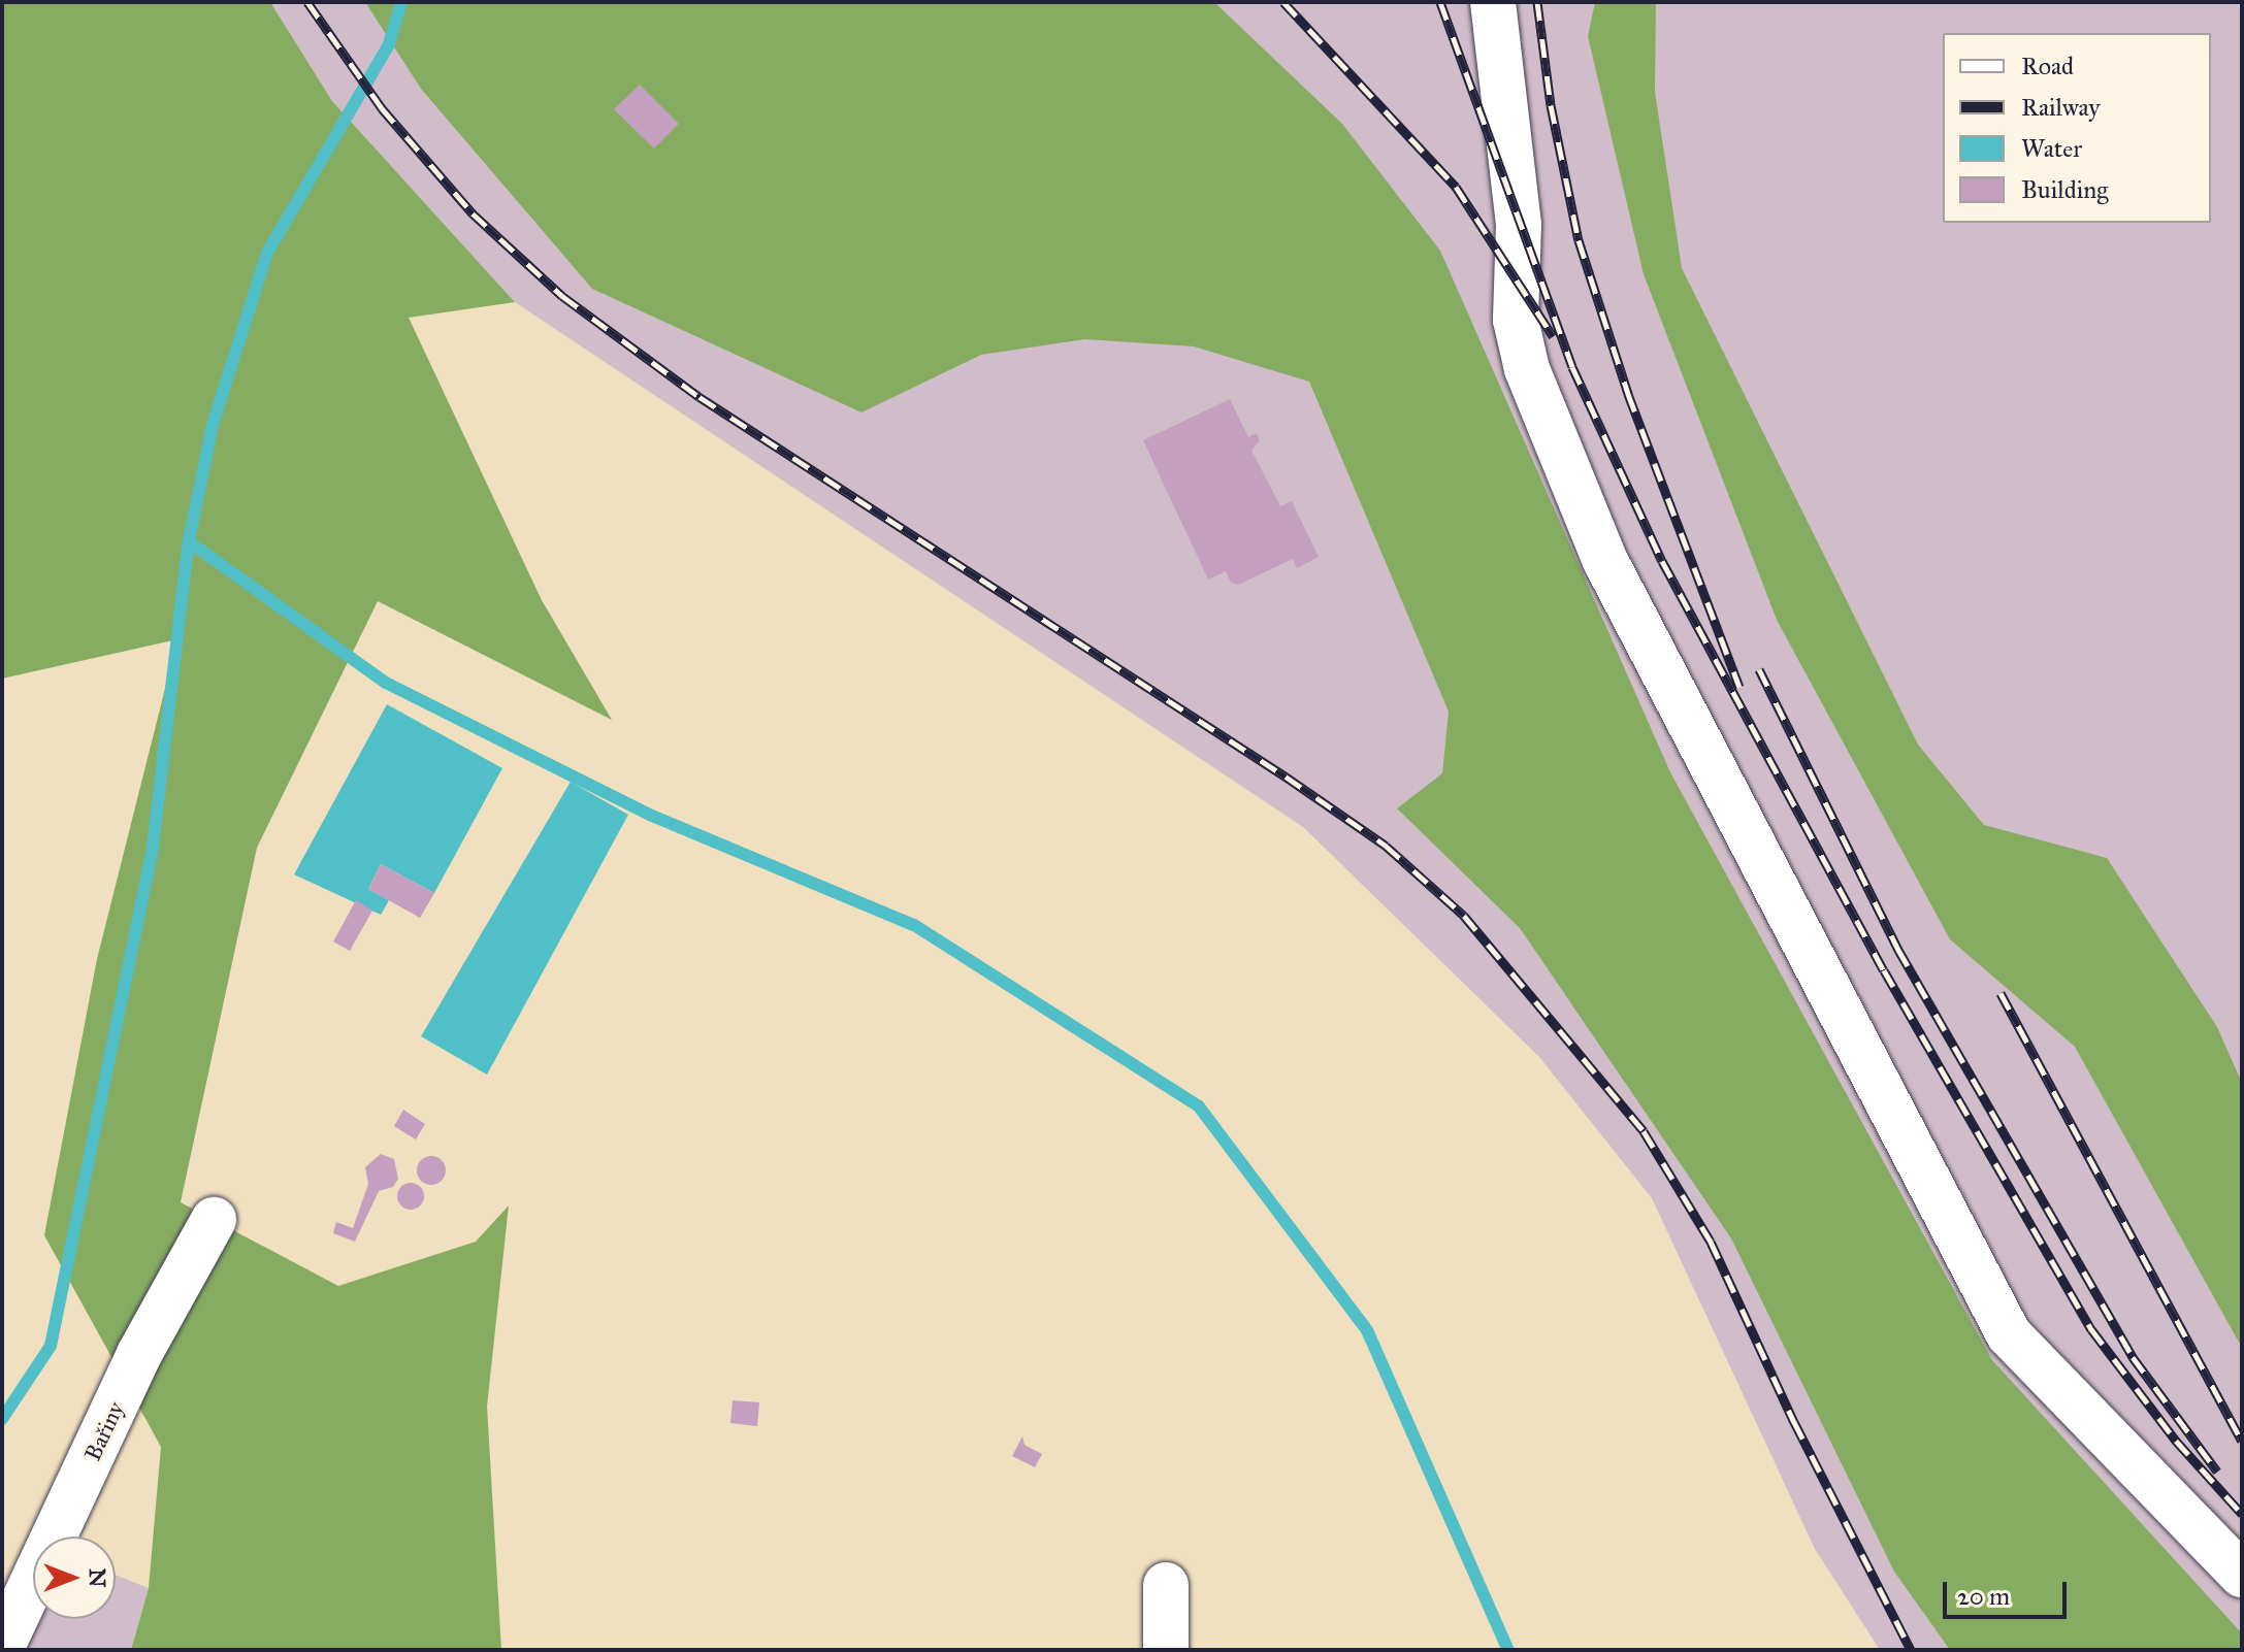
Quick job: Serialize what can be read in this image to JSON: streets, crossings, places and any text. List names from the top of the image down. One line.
{"streets":{"street":["Bařiny"]},"legend":["Road","Railway","Water","Building"],"scale_bar":"20 m","north":"right"}
